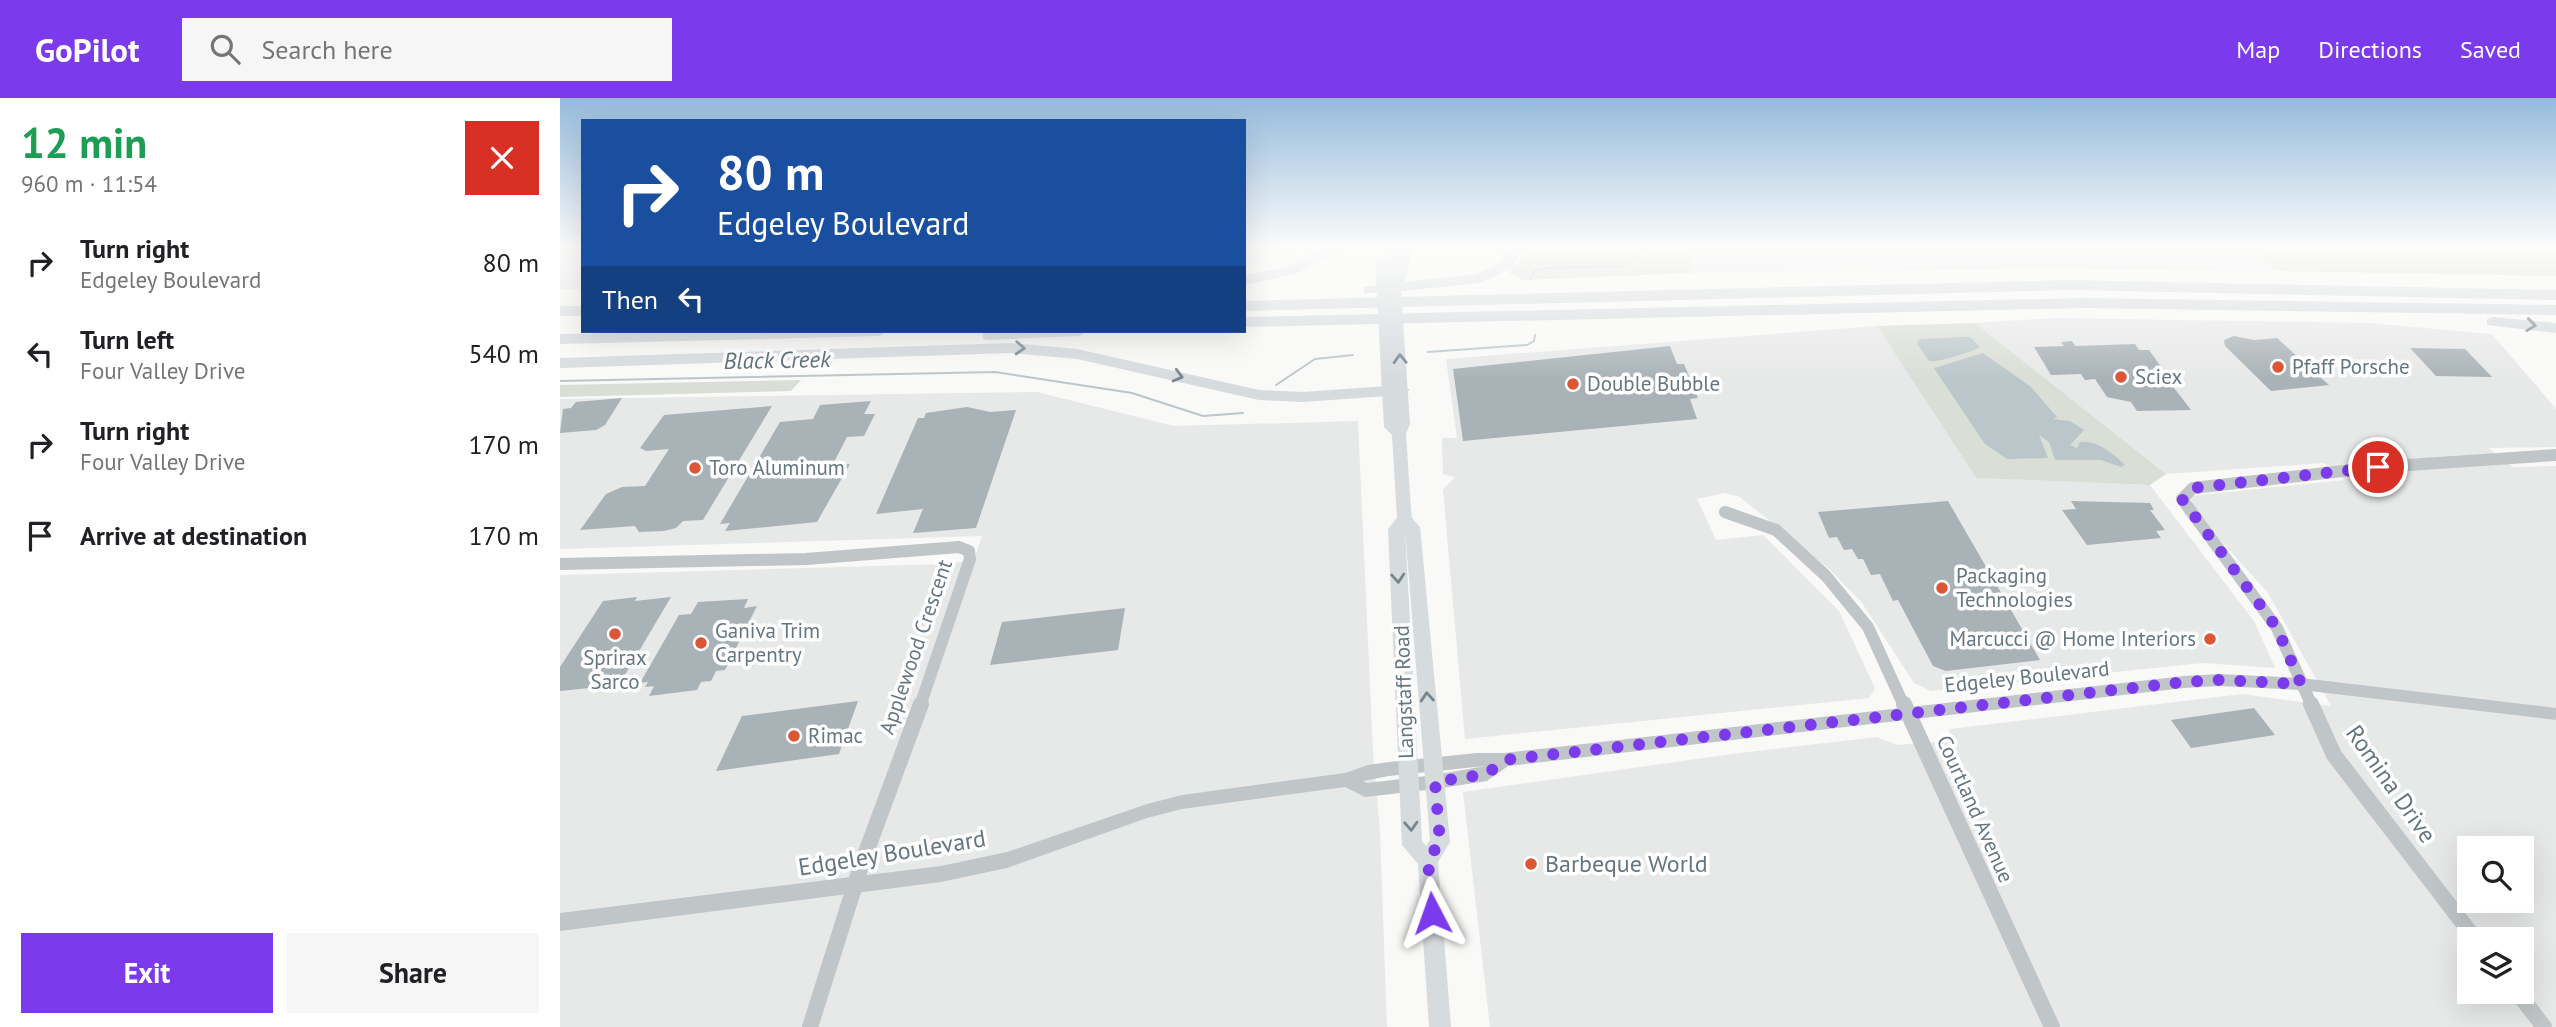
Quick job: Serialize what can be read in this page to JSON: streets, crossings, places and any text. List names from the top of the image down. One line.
{"streets":{"main road":["Langstaff Road"],"street":["Applewood Crescent","Edgeley Boulevard","Romina Drive","Courtland Avenue"]},"crossings":[["Applewood Crescent","Edgeley Boulevard"],["Edgeley Boulevard","Langstaff Road"],["Edgeley Boulevard","Romina Drive"],["Edgeley Boulevard","Courtland Avenue"]],"water":["Black Creek"],"places":["Pfaff Porsche","Sciex","Double Bubble","Toro Aluminum","Packaging Technologies","Sprirax Sarco","Marcucci @ Home Interiors","Ganiva Trim Carpentry","Rimac","Barbeque World"],"page":{"header":"GoPilot","search":"Search here","nav":["Map","Directions","Saved"],"heading":["12 min","960 m · 11:54"],"turn":["80 m","Edgeley Boulevard"],"list":[{"name":"Turn right","note":"Edgeley Boulevard","value":"80 m"},{"name":"Turn left","note":"Four Valley Drive","value":"540 m"},{"name":"Turn right","note":"Four Valley Drive","value":"170 m"},{"name":"Arrive at destination","value":"170 m"}],"then":"Then","buttons":["Exit","Share"]}}
